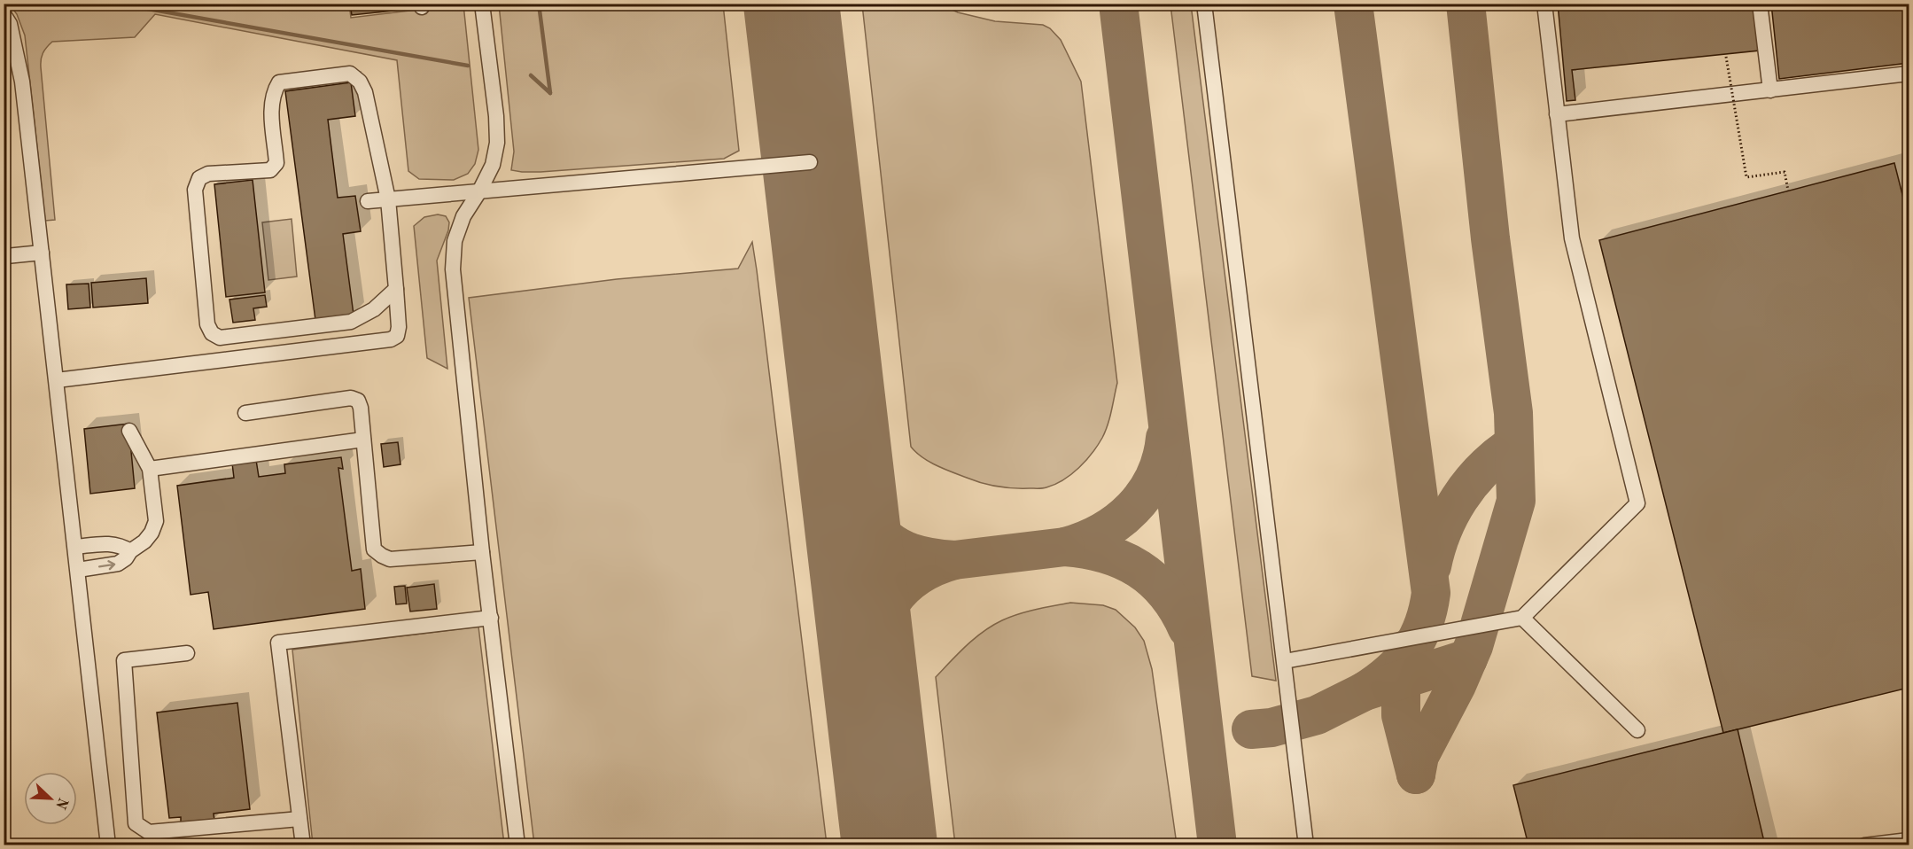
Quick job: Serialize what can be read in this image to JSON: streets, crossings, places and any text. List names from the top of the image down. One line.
{"north":"bottom right"}
